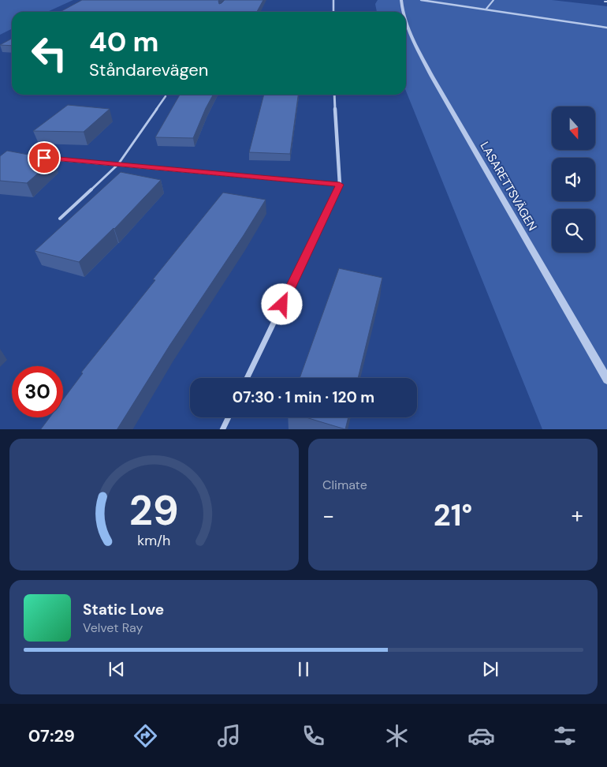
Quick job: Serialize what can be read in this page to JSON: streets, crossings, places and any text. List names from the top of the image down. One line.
{"streets":{"street":["LASARETTSVÄGEN"]},"north":"bottom","page":{"turn":["40 m","Ståndarevägen"],"limit":"30","trip":"07:30 · 1 min · 120 m","tile":"Climate","heat":["−","21°","+"],"song":["Static Love","Velvet Ray"],"tabs":"07:29","gauge":["29","km/h"]}}
